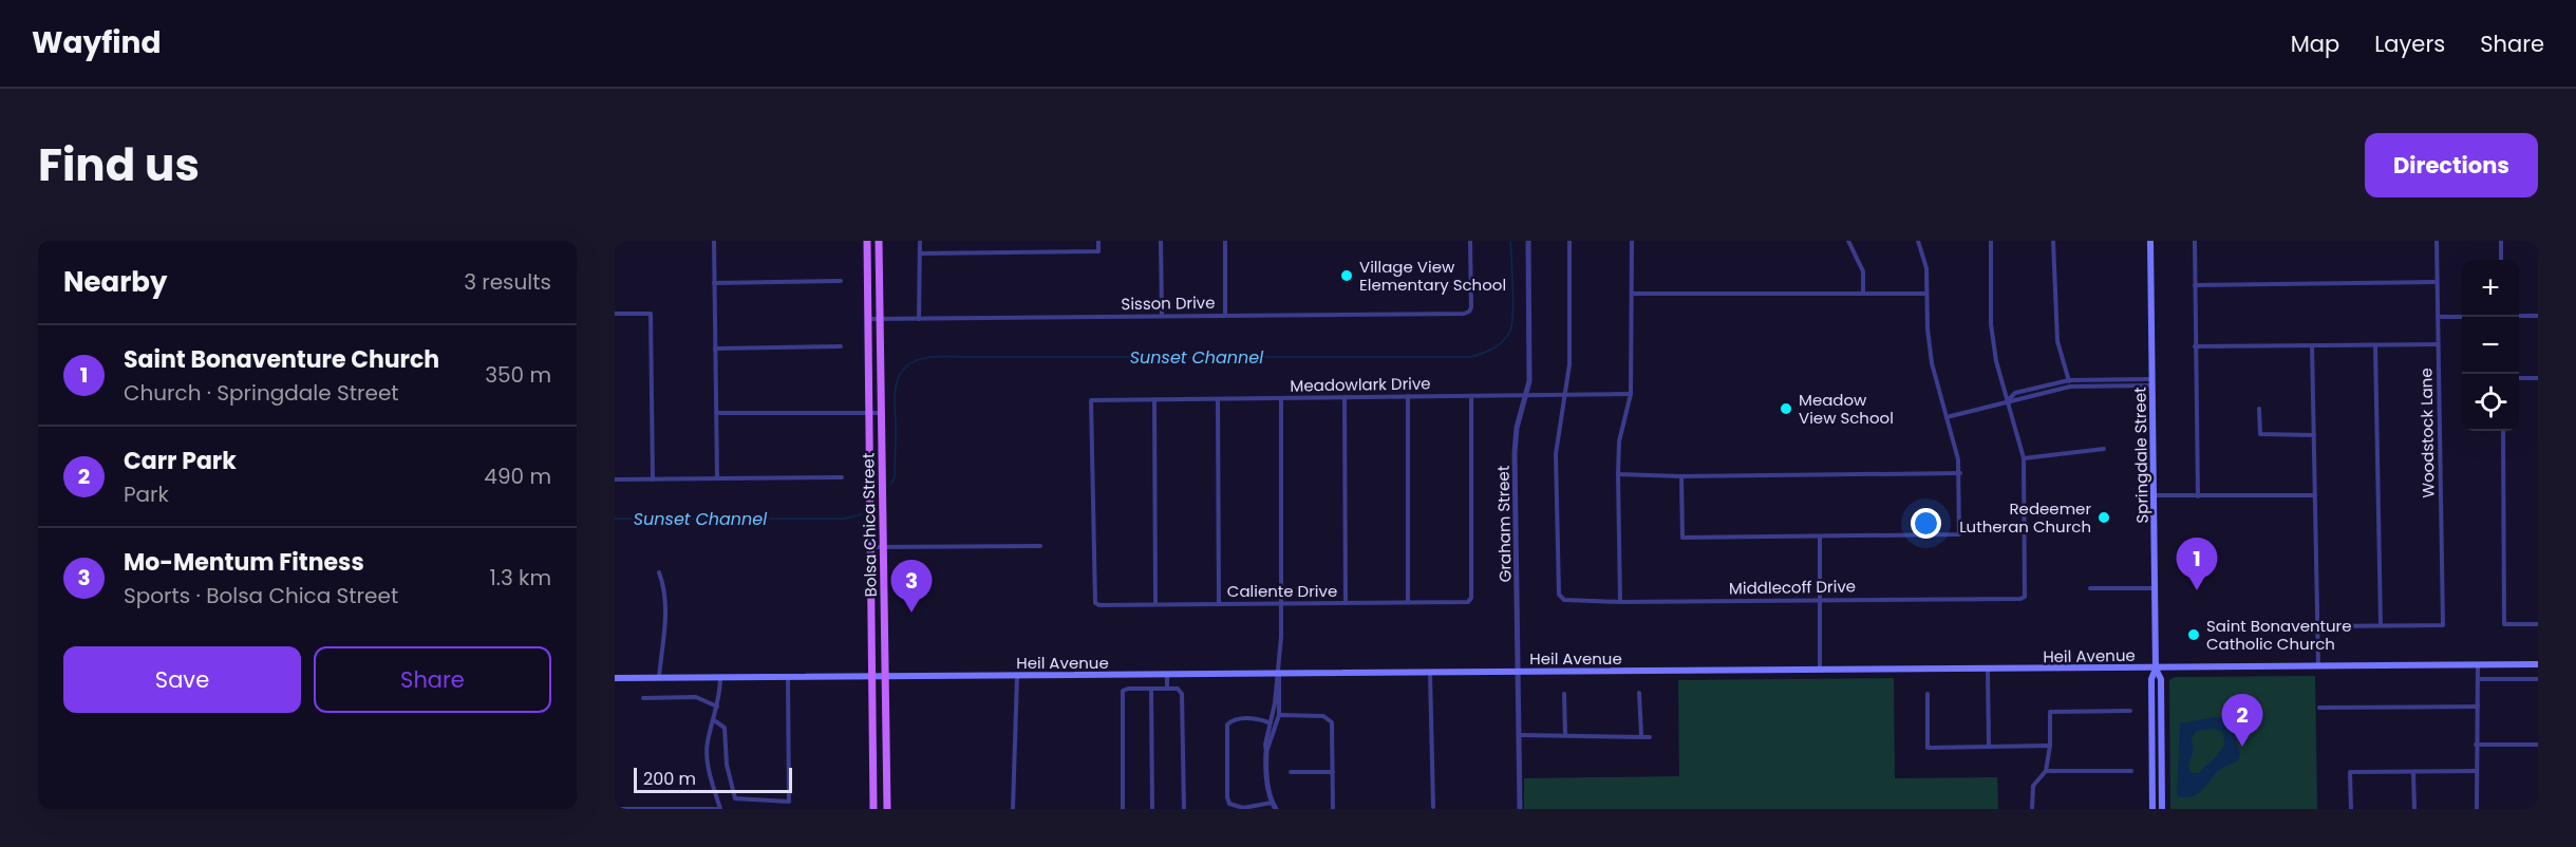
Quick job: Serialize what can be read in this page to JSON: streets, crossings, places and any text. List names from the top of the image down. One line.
{"streets":{"main road":["Springdale Street","Bolsa Chica Street","Heil Avenue"],"street":["Sisson Drive","Meadowlark Drive","Woodstock Lane","Graham Street","Middlecoff Drive","Caliente Drive"]},"crossings":[["Sisson Drive","Bolsa Chica Street"],["Meadowlark Drive","Graham Street"],["Meadowlark Drive","Middlecoff Drive"],["Meadowlark Drive","Caliente Drive"],["Springdale Street","Heil Avenue"],["Graham Street","Heil Avenue"],["Bolsa Chica Street","Heil Avenue"]],"water":["Sunset Channel"],"places":["Village View Elementary School","Meadow View School","Redeemer Lutheran Church","Saint Bonaventure Catholic Church"],"scale_bar":"200 m","page":{"header":"Wayfind","nav":["Map","Layers","Share"],"title":"Find us","buttons":["Directions",["Save","Share"]],"heading":["Nearby","3 results"],"map_buttons":["+","−"],"list":[{"mark":"1","name":"Saint Bonaventure Church","note":"Church · Springdale Street","value":"350 m"},{"mark":"2","name":"Carr Park","note":"Park","value":"490 m"},{"mark":"3","name":"Mo-Mentum Fitness","note":"Sports · Bolsa Chica Street","value":"1.3 km"}],"pins":["1","3","2"],"scale":"200 m"}}
